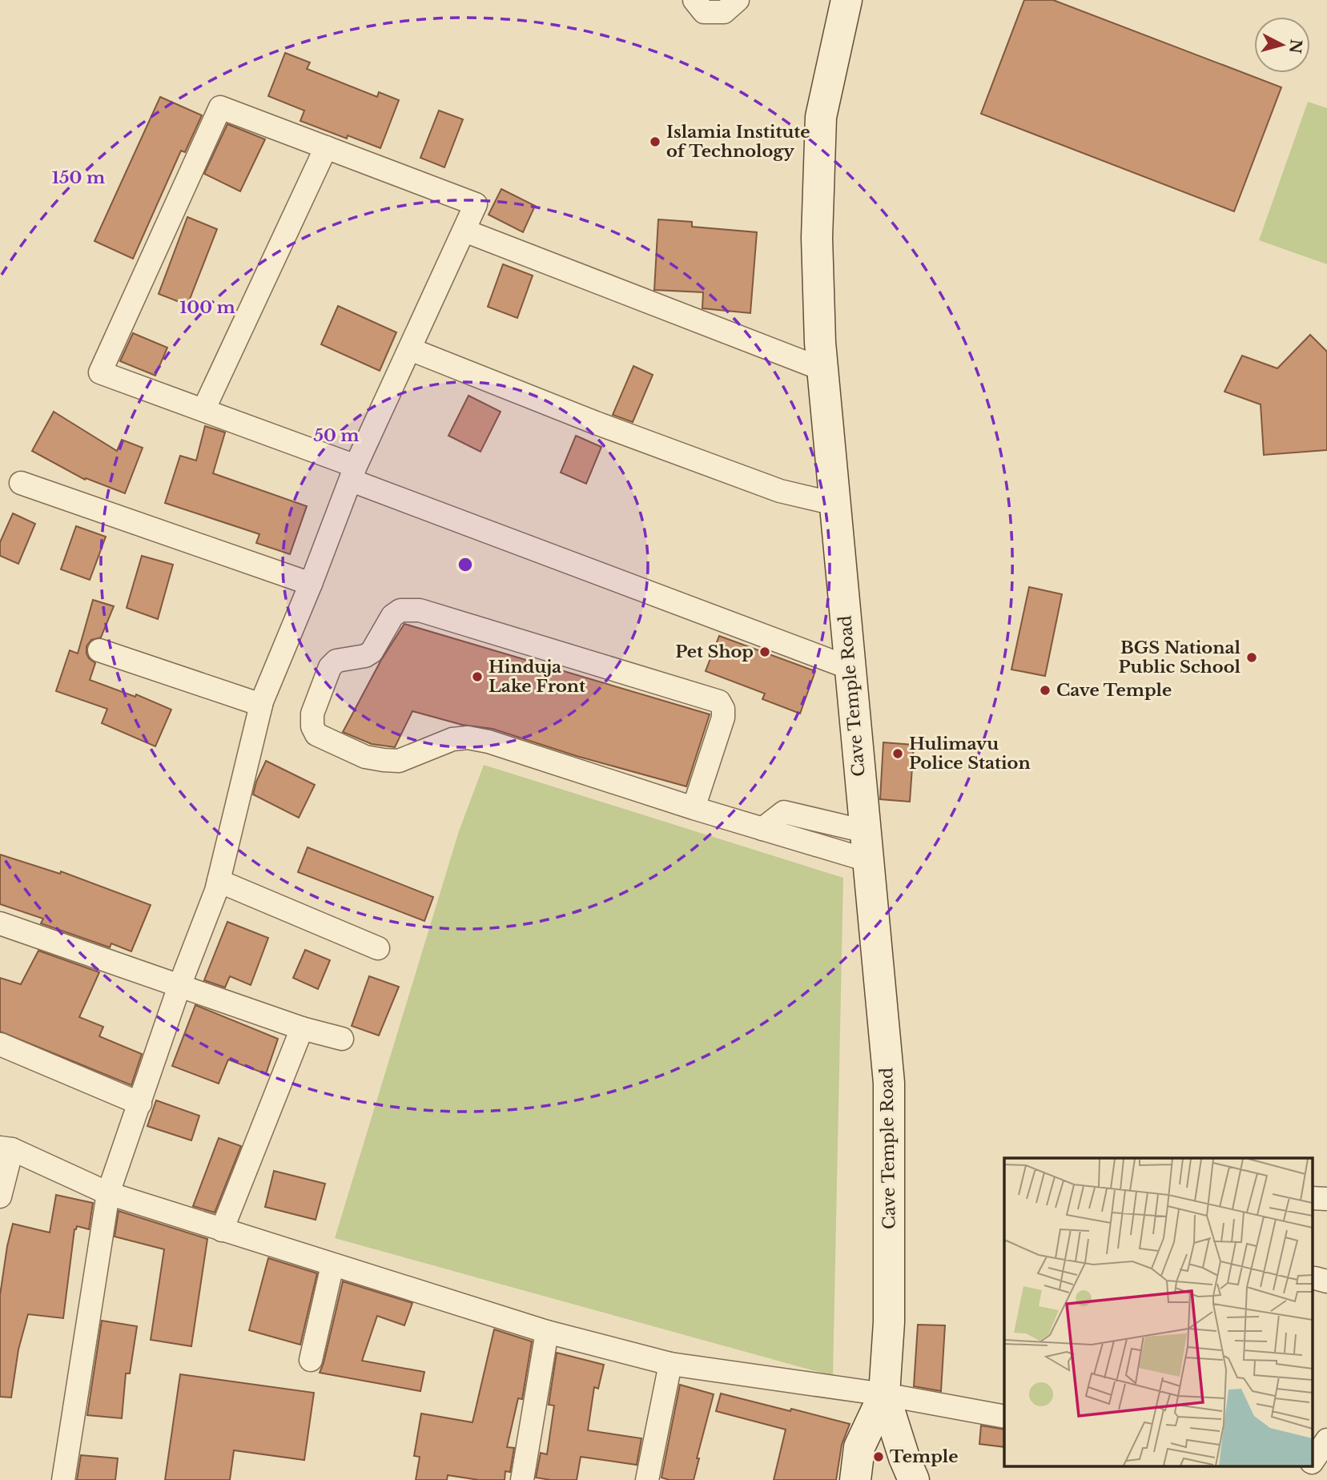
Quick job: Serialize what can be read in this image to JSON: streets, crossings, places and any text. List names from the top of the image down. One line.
{"streets":{"main road":["Cave Temple Road"]},"places":["Islamia Institute of Technology","Pet Shop","BGS National Public School","Hinduja Lake Front","Cave Temple","Hulimavu Police Station","Temple"],"north":"right","rings":["150 m","100 m","50 m"]}
